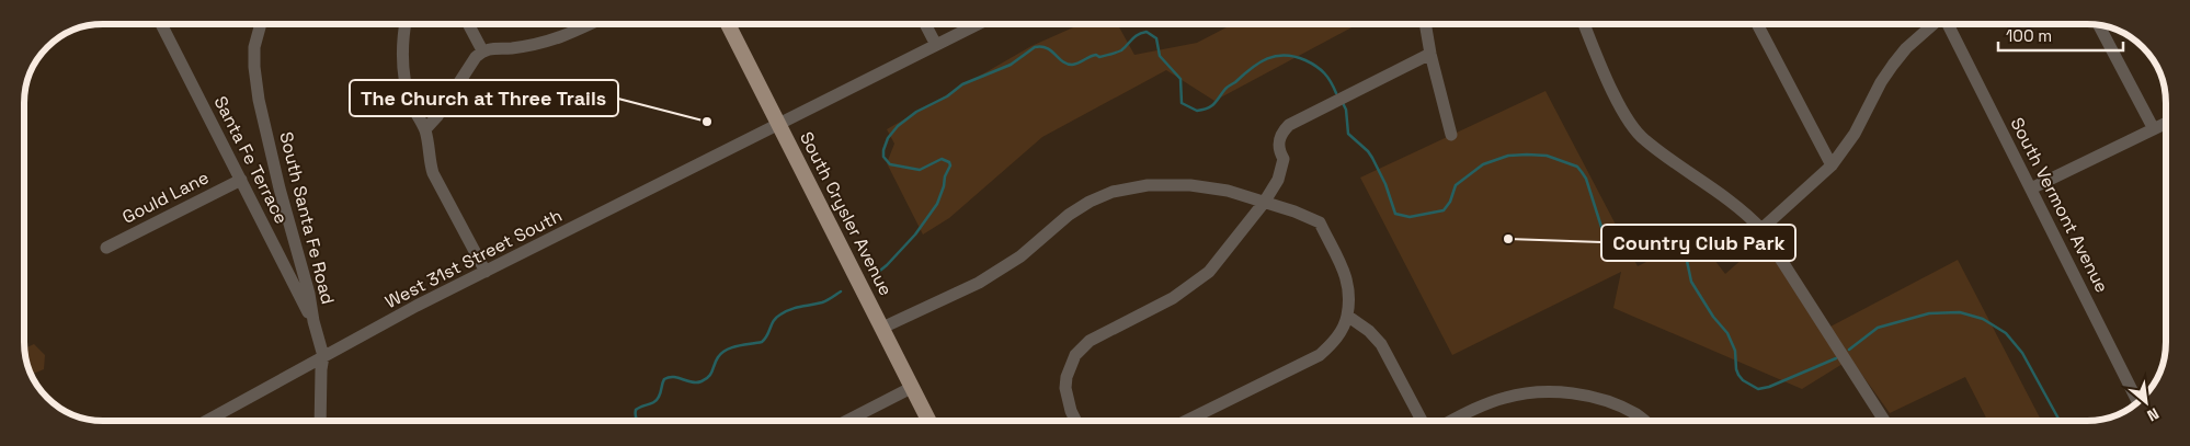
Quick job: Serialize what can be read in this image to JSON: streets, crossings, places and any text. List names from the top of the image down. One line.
{"streets":{"main road":["South Crysler Avenue"],"street":["Santa Fe Terrace","Gould Lane","South Vermont Avenue","South Santa Fe Road","West 31st Street South"]},"crossings":[["Santa Fe Terrace","Gould Lane"],["Santa Fe Terrace","South Santa Fe Road"],["South Crysler Avenue","West 31st Street South"],["South Santa Fe Road","West 31st Street South"]],"places":["The Church at Three Trails","Country Club Park"],"scale_bar":"100 m","north":"bottom right"}
